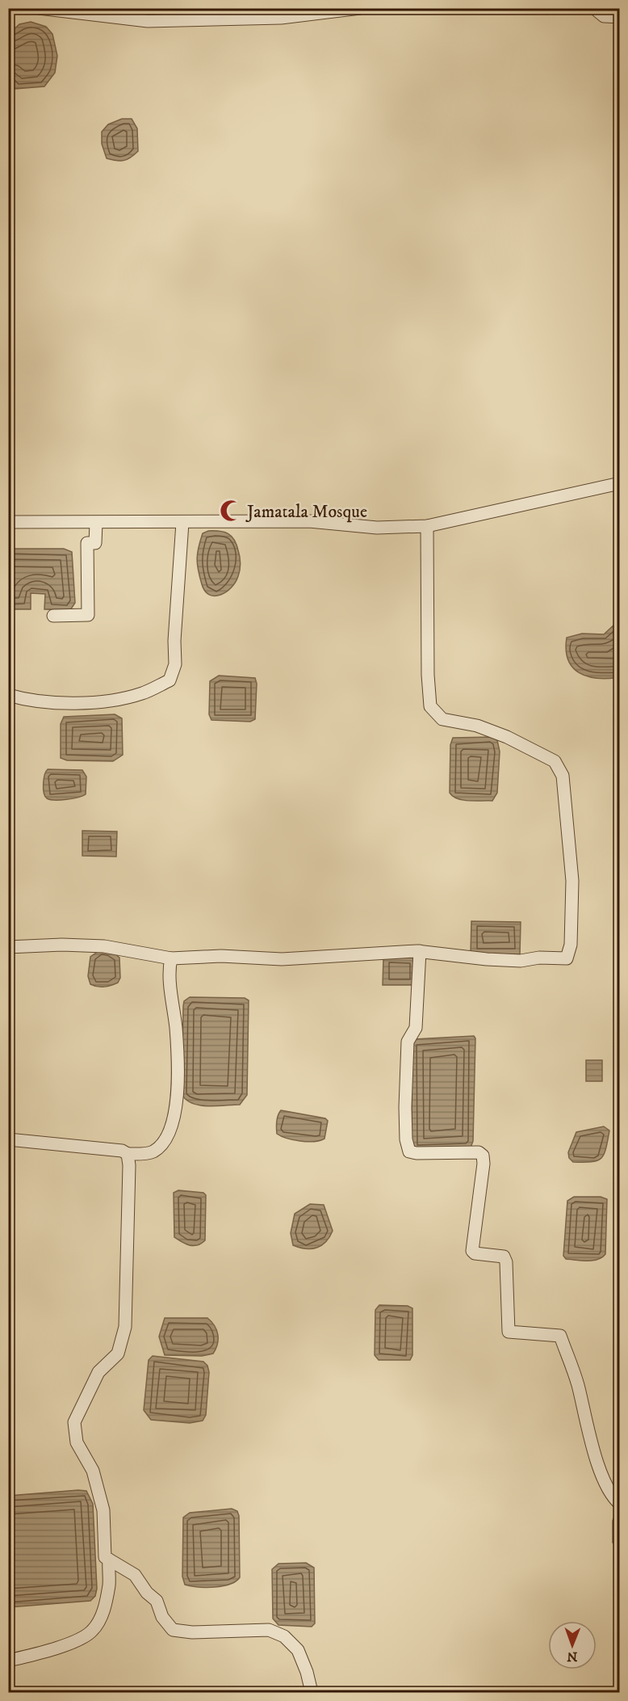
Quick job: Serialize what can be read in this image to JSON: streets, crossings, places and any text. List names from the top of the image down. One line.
{"places":{"mosque":["Jamatala Mosque"]},"north":"bottom"}
